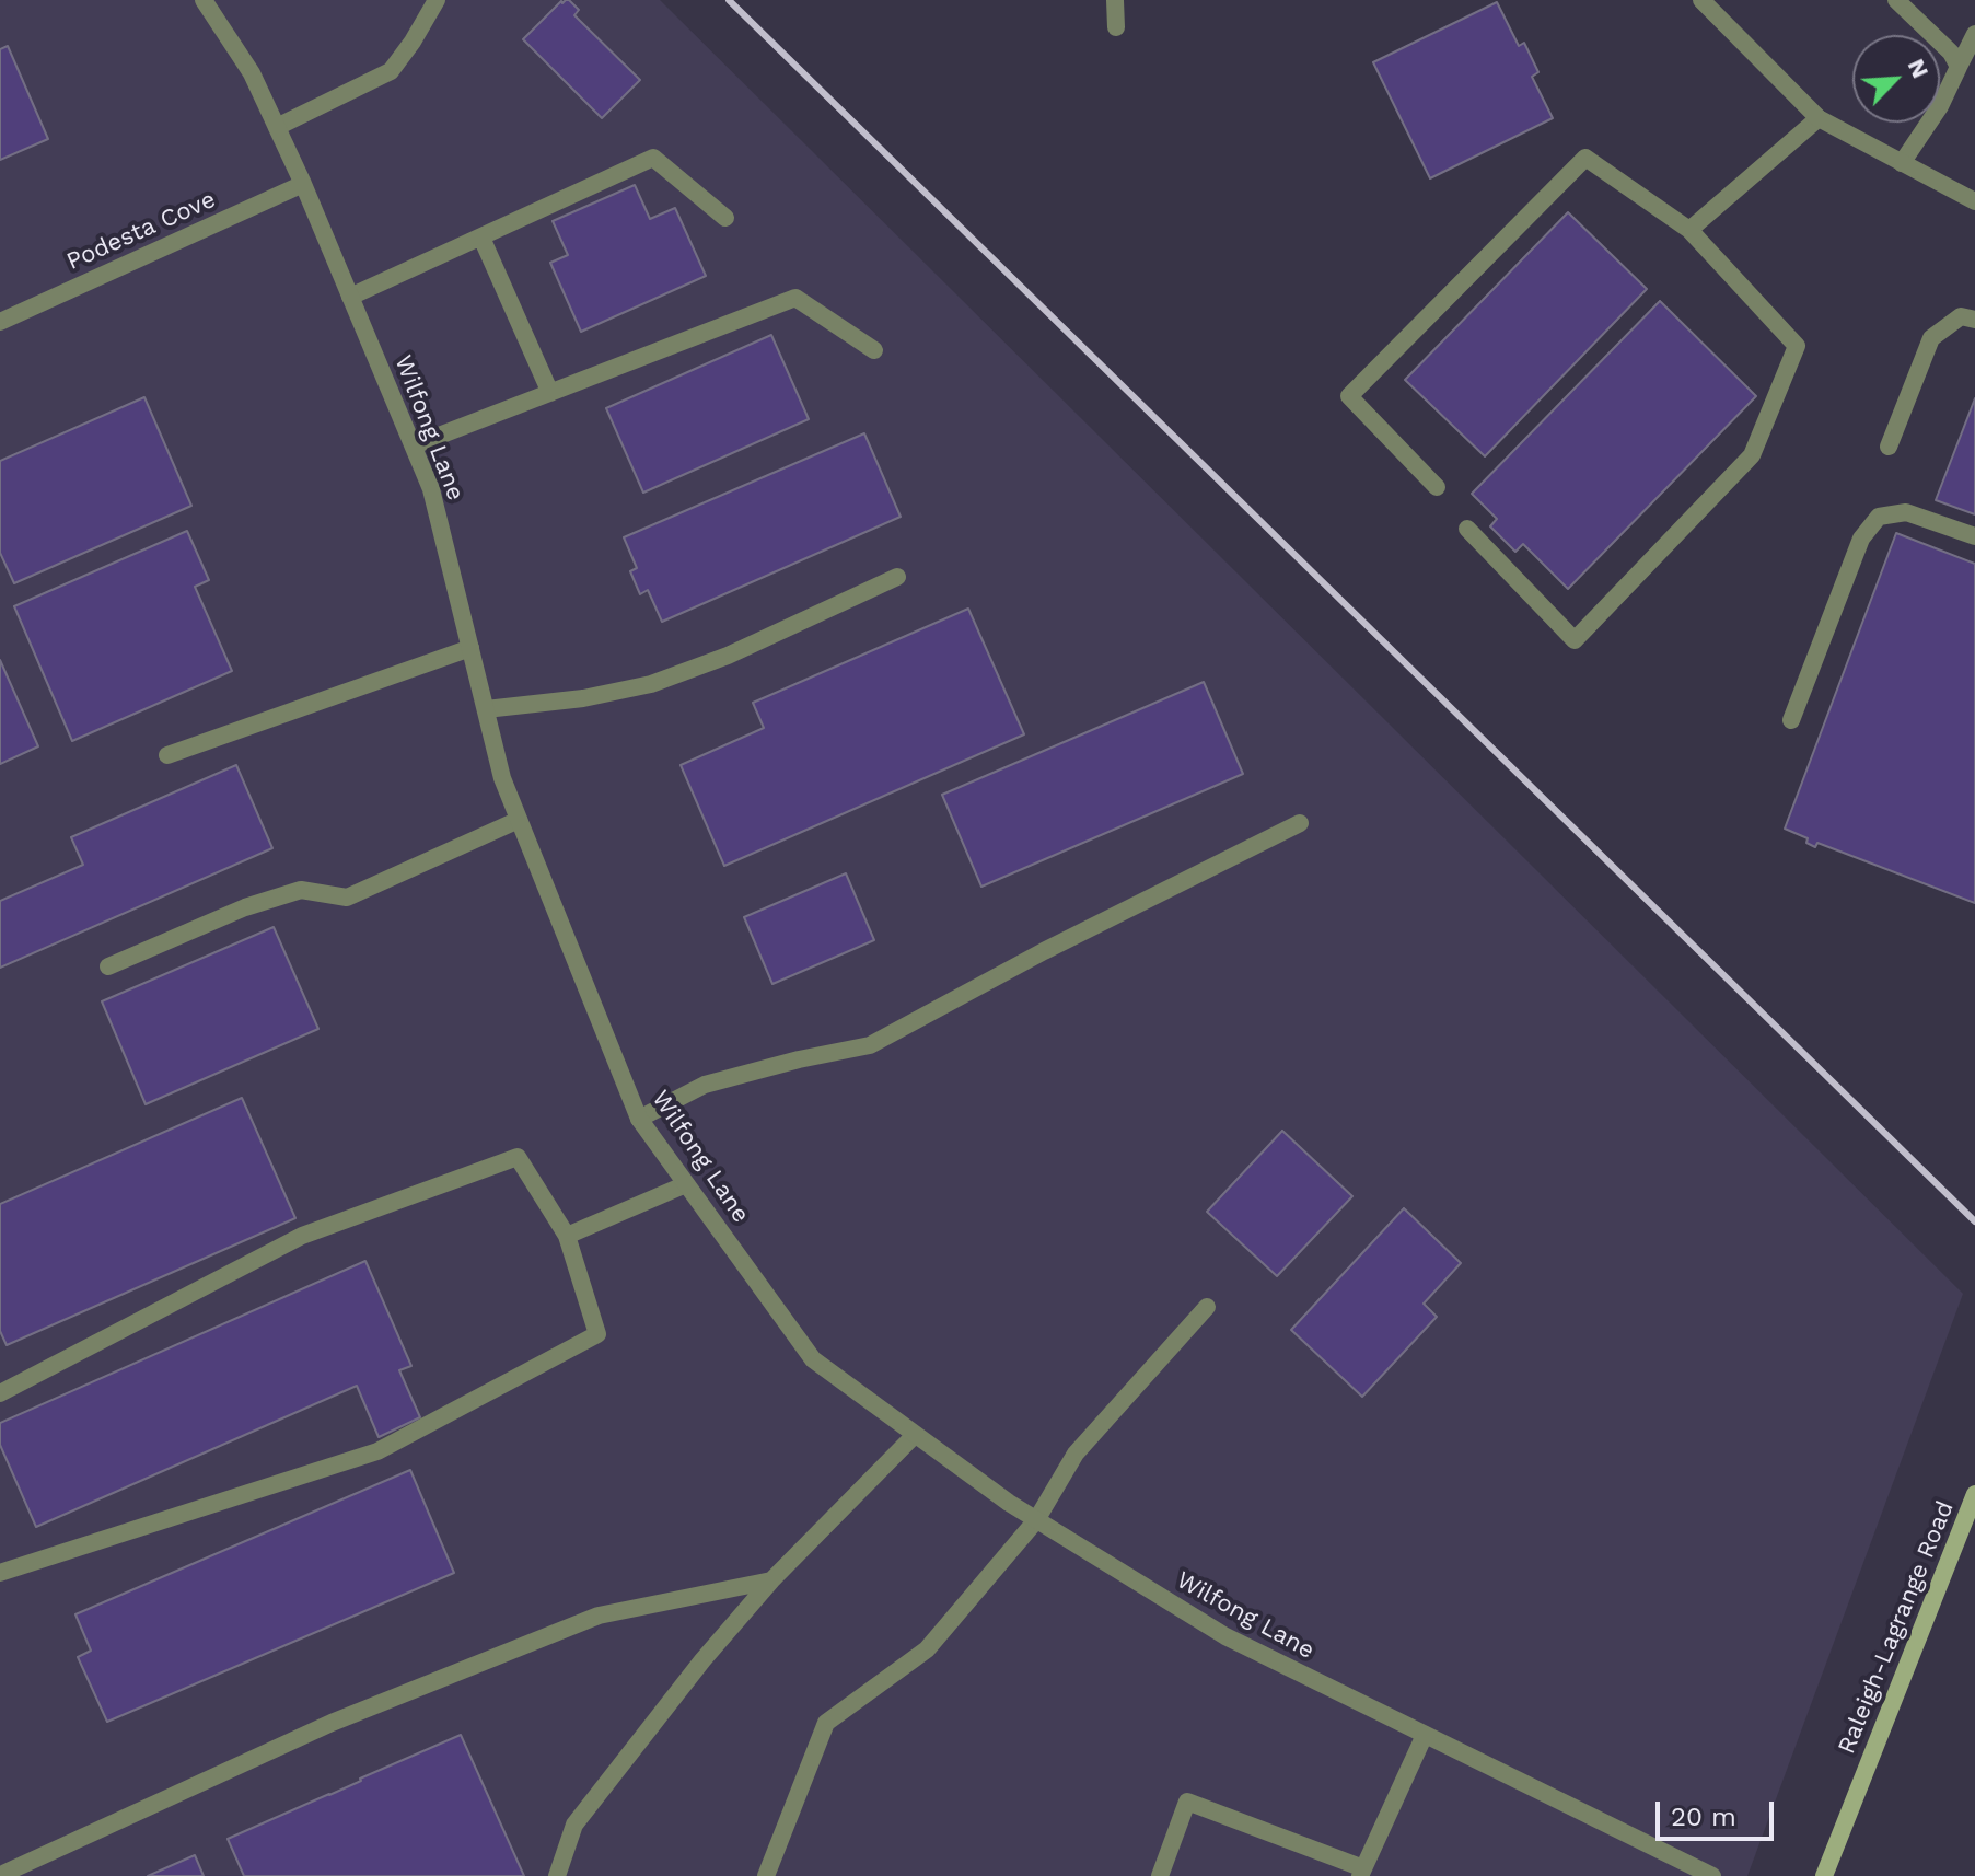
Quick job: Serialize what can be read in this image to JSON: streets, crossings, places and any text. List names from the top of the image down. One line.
{"streets":{"main road":["Raleigh-Lagrange Road"],"street":["Podesta Cove","Wilfong Lane"]},"crossings":[["Podesta Cove","Wilfong Lane"]],"scale_bar":"20 m","north":"top right"}
